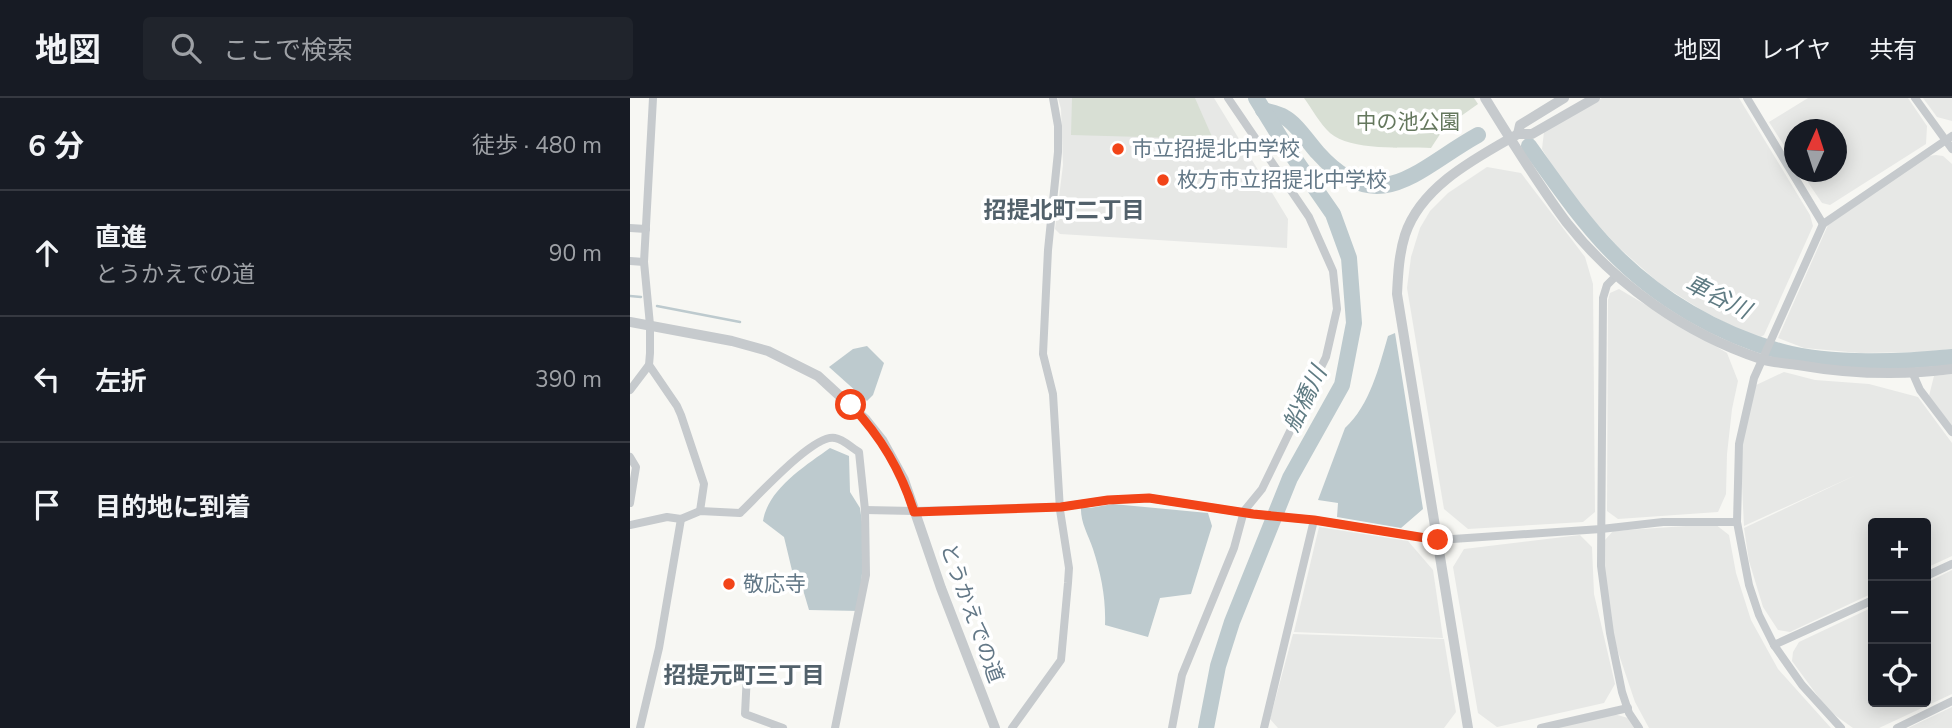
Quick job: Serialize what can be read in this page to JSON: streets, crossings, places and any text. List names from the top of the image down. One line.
{"streets":{"street":["とうかえでの道"]},"districts":["招提北町二丁目","招提元町三丁目"],"water":["車谷川","船橋川"],"parks":["中の池公園"],"places":["市立招提北中学校","枚方市立招提北中学校","敬応寺"],"north":"top","page":{"header":"地図","search":"ここで検索","nav":["地図","レイヤ","共有"],"heading":["6 分","徒歩 · 480 m"],"list":[["直進","とうかえでの道","90 m"],["左折","390 m"],"目的地に到着"],"map_buttons":["+","−"]}}
